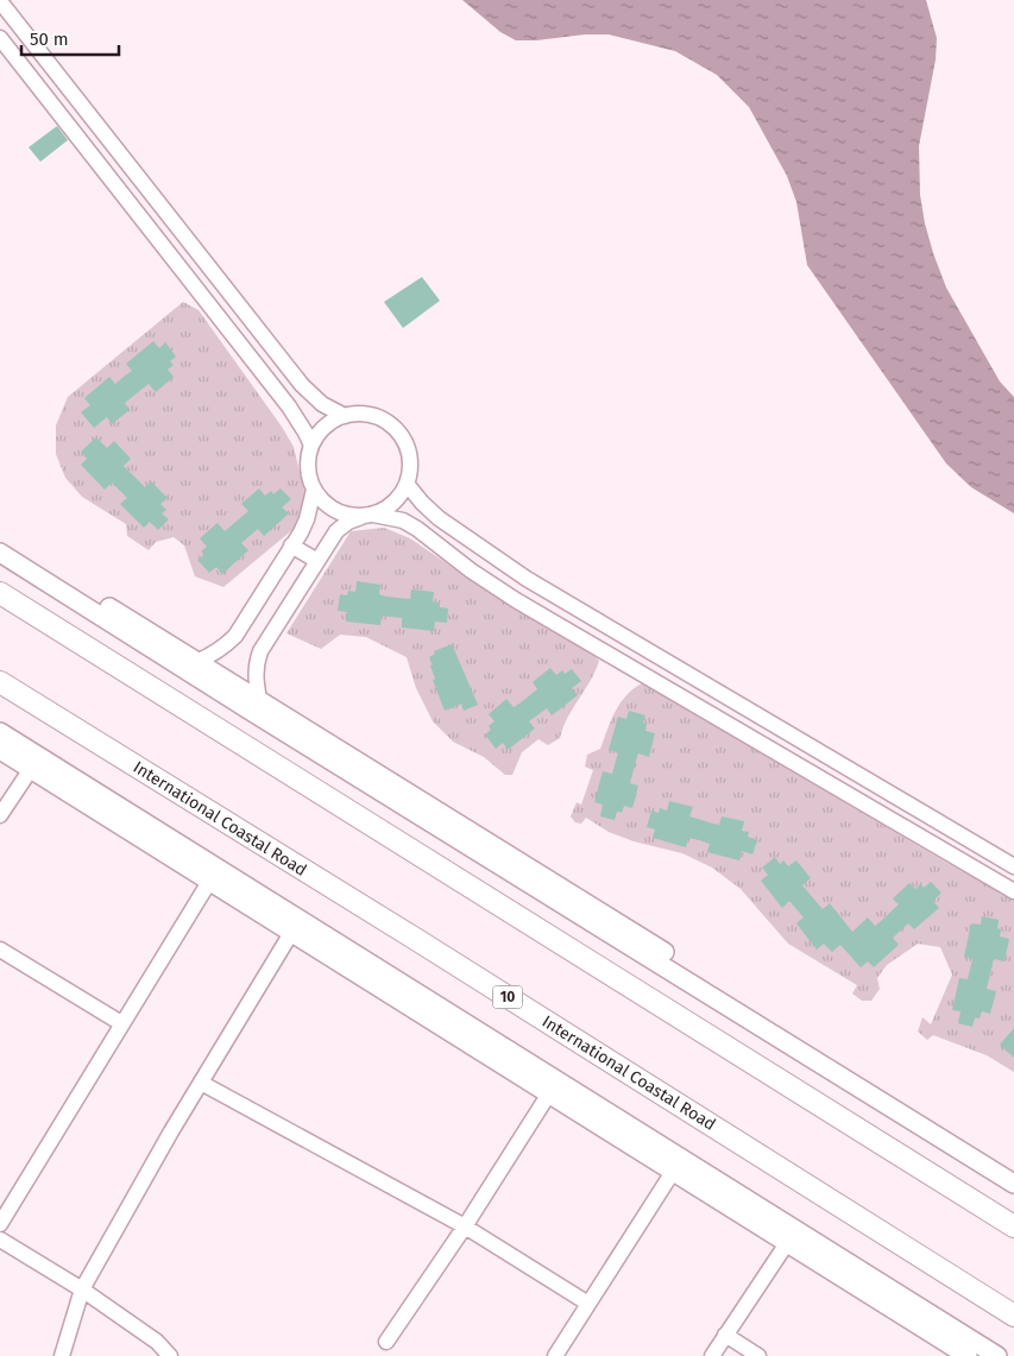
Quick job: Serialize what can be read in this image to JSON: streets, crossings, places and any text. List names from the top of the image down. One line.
{"streets":{"highway":["International Coastal Road","10"]},"scale_bar":"50 m"}
